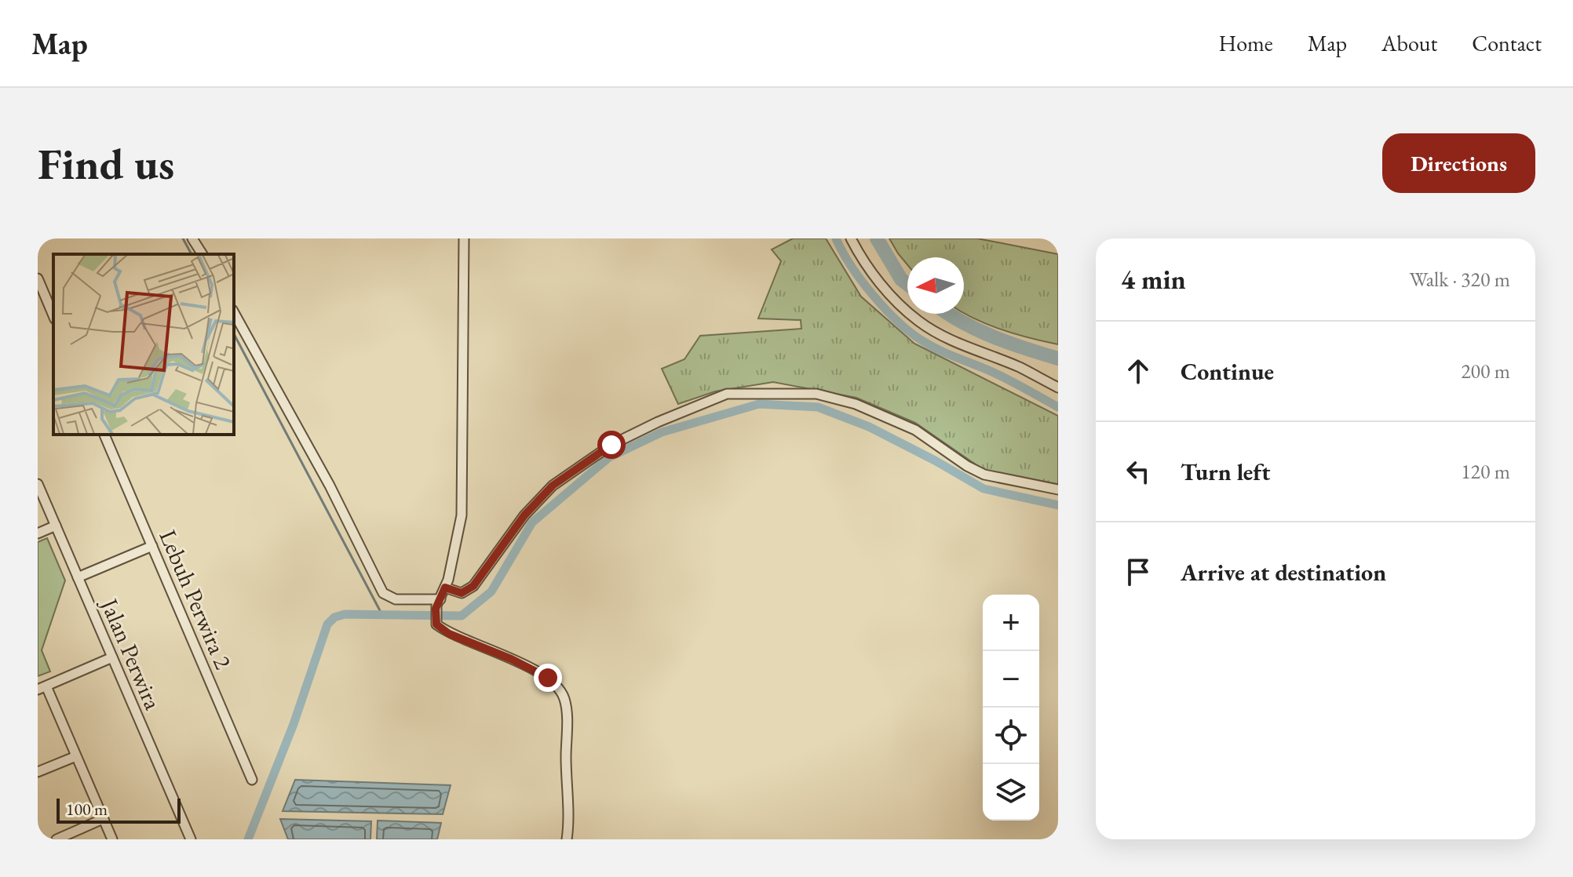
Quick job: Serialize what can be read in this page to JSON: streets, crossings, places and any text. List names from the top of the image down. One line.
{"streets":{"street":["Lebuh Perwira 2","Jalan Perwira"]},"scale_bar":"100 m","north":"left","page":{"header":"Map","nav":["Home","Map","About","Contact"],"buttons":"Directions","title":"Find us","heading":["4 min","Walk · 320 m"],"list":[["Continue","200 m"],["Turn left","120 m"],"Arrive at destination"],"map_buttons":["+","−"],"scale":"100 m"}}
